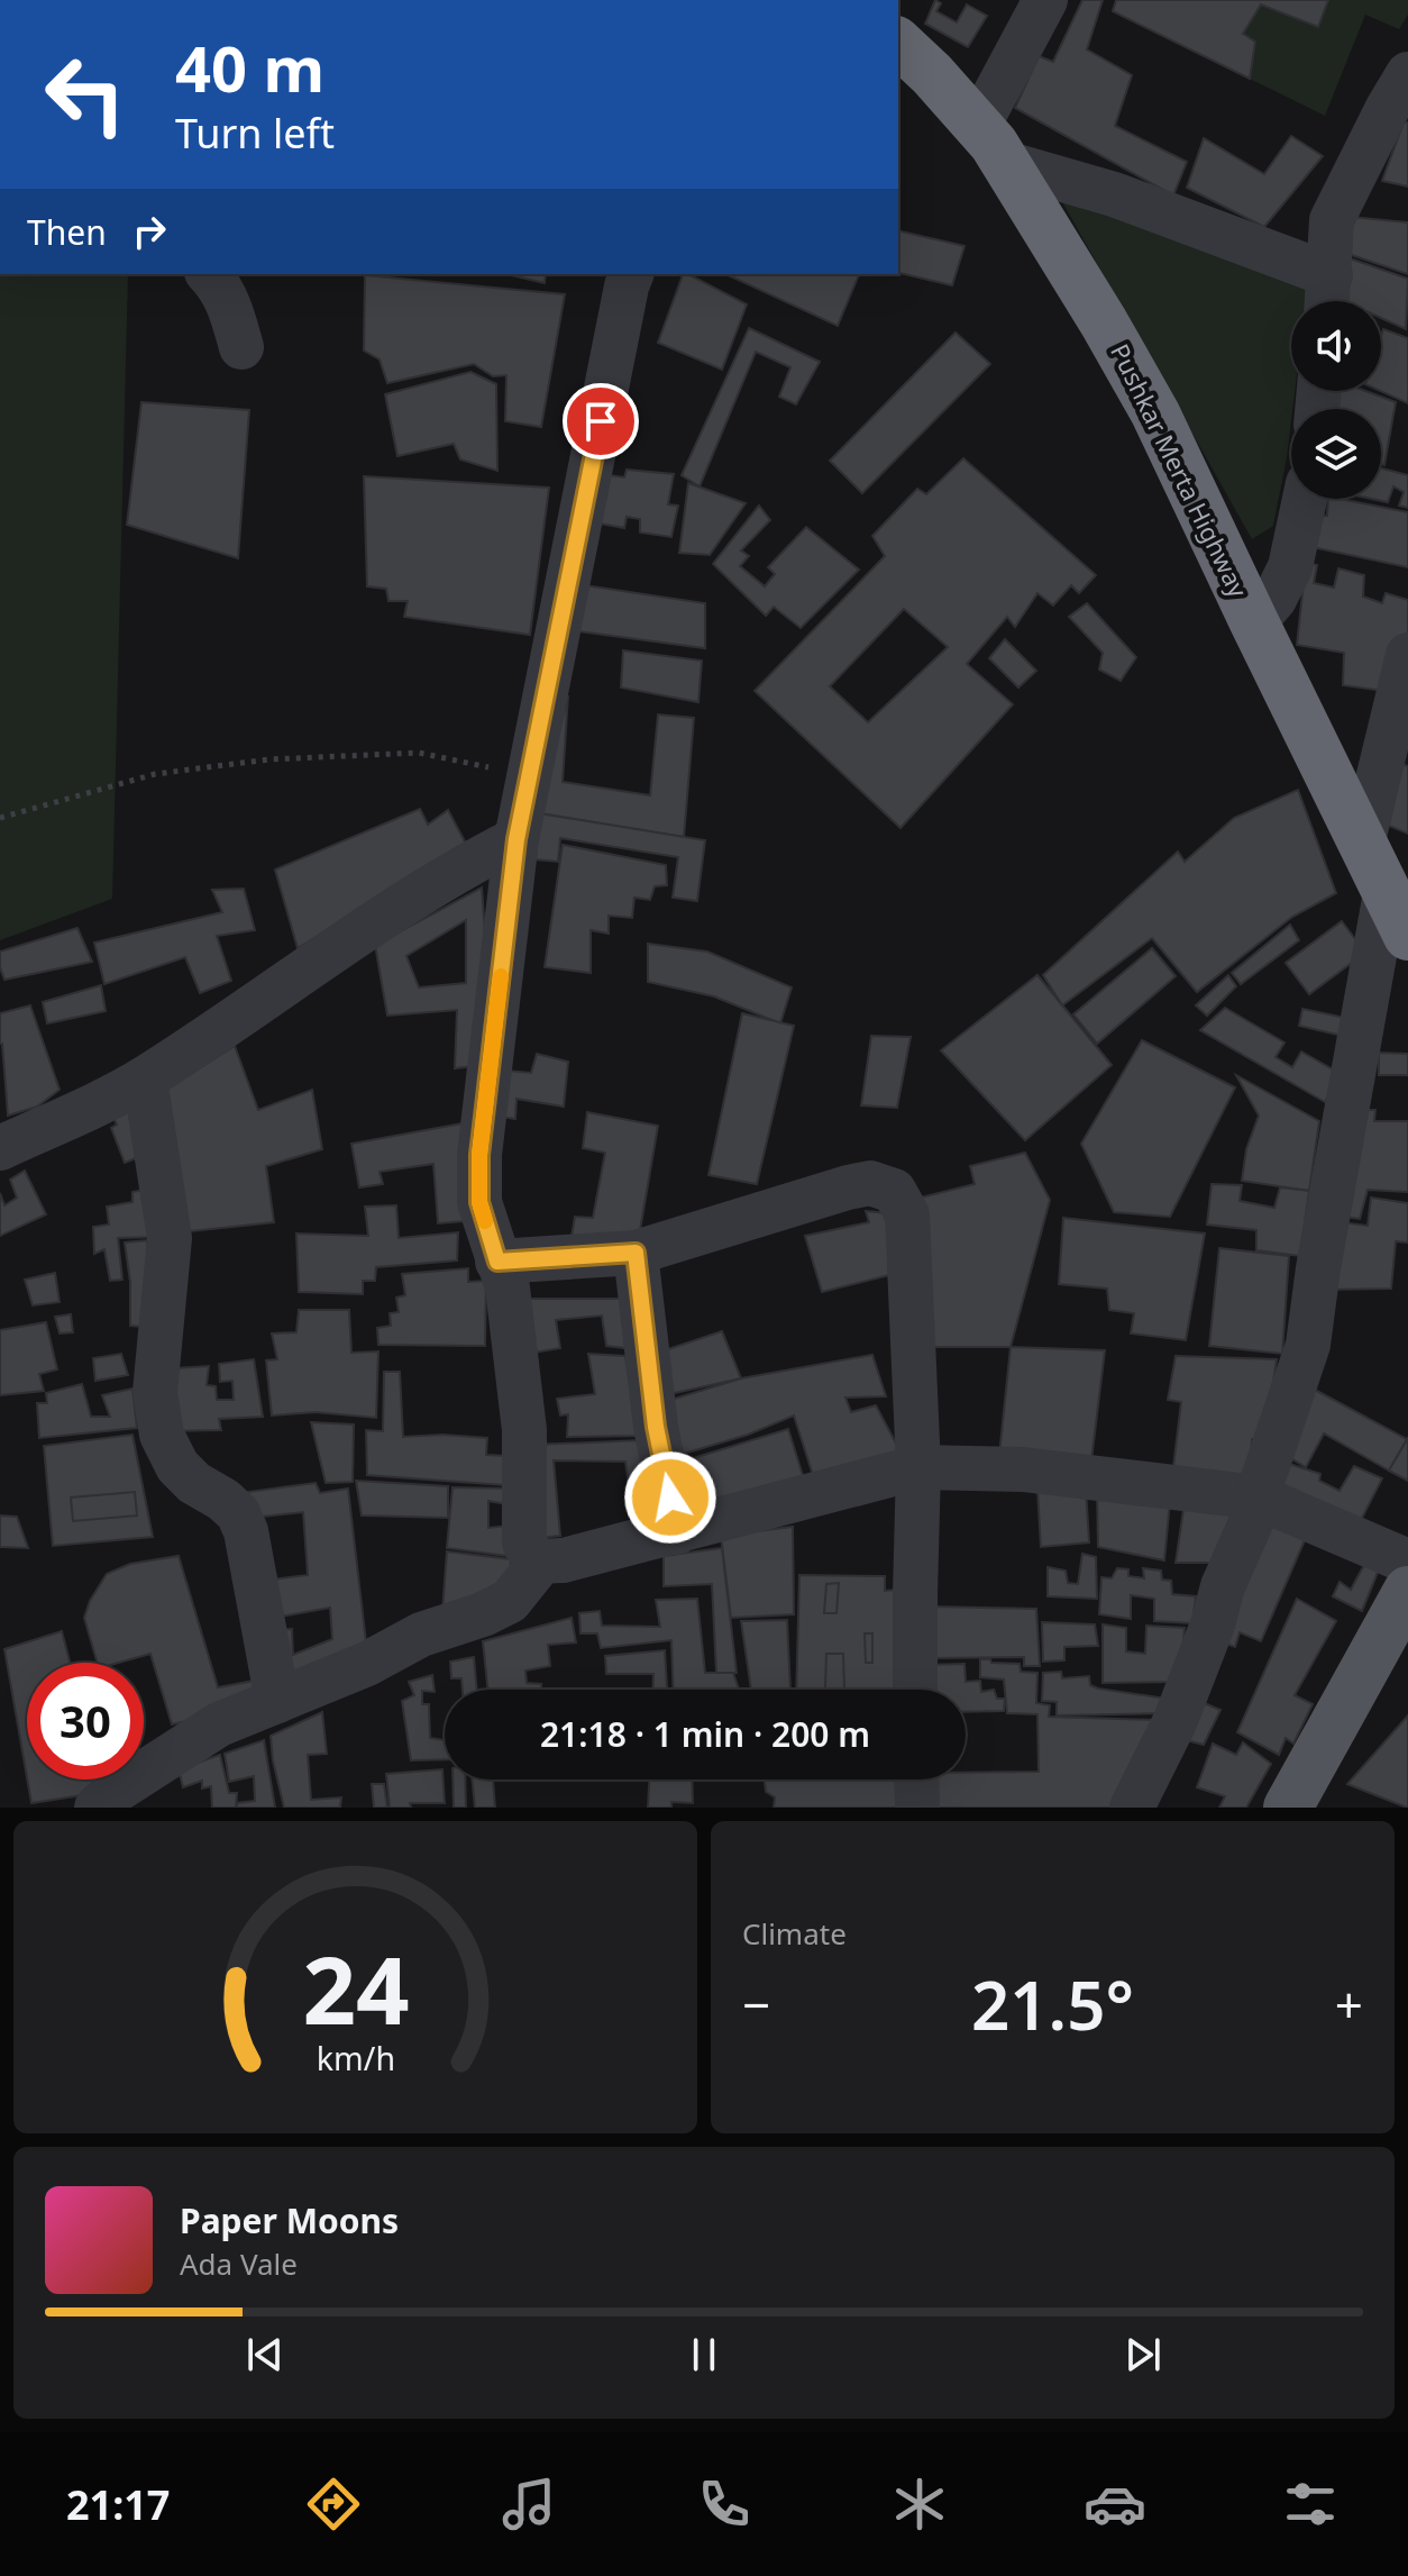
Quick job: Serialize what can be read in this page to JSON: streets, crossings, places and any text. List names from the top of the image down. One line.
{"streets":{"highway":["Pushkar Merta Highway"]},"page":{"turn":["40 m","Turn left"],"then":"Then","limit":"30","trip":"21:18 · 1 min · 200 m","tile":"Climate","heat":["−","21.5°","+"],"song":["Paper Moons","Ada Vale"],"tabs":"21:17","gauge":["24","km/h"]}}
